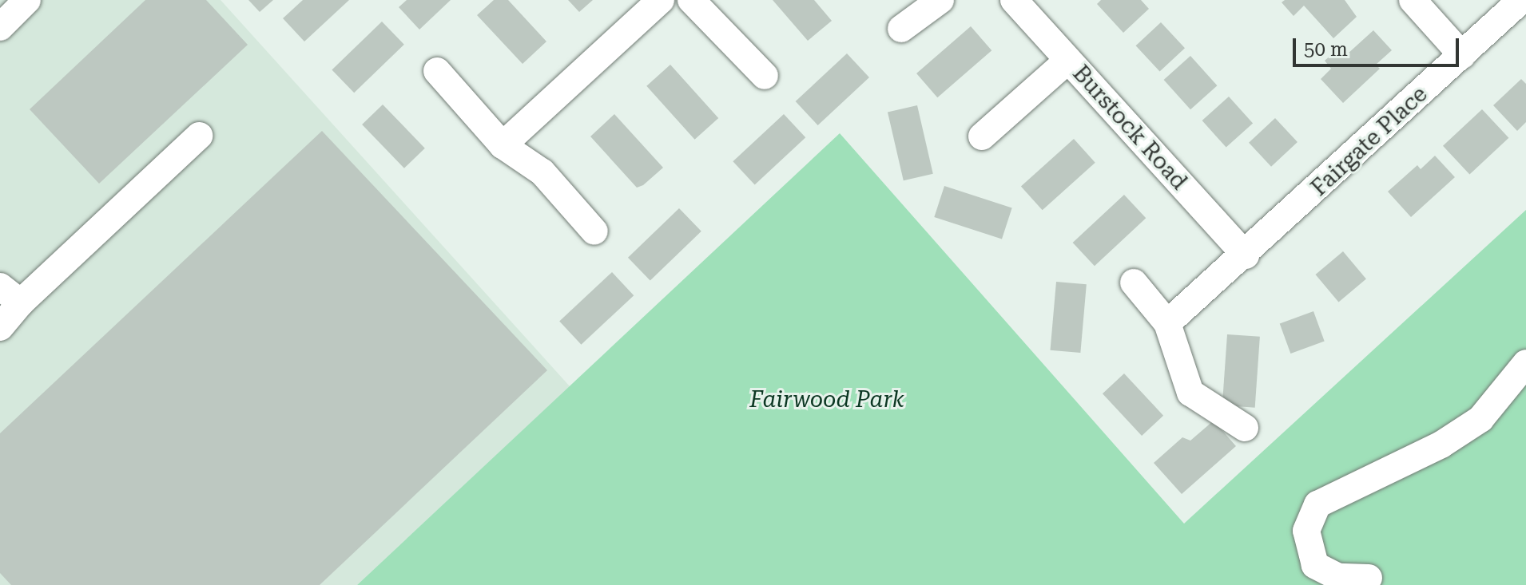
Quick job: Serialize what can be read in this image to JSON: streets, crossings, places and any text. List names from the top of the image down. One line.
{"streets":{"street":["Burstock Road","Fairgate Place"]},"crossings":[["Burstock Road","Fairgate Place"]],"parks":["Fairwood Park"],"scale_bar":"50 m"}
